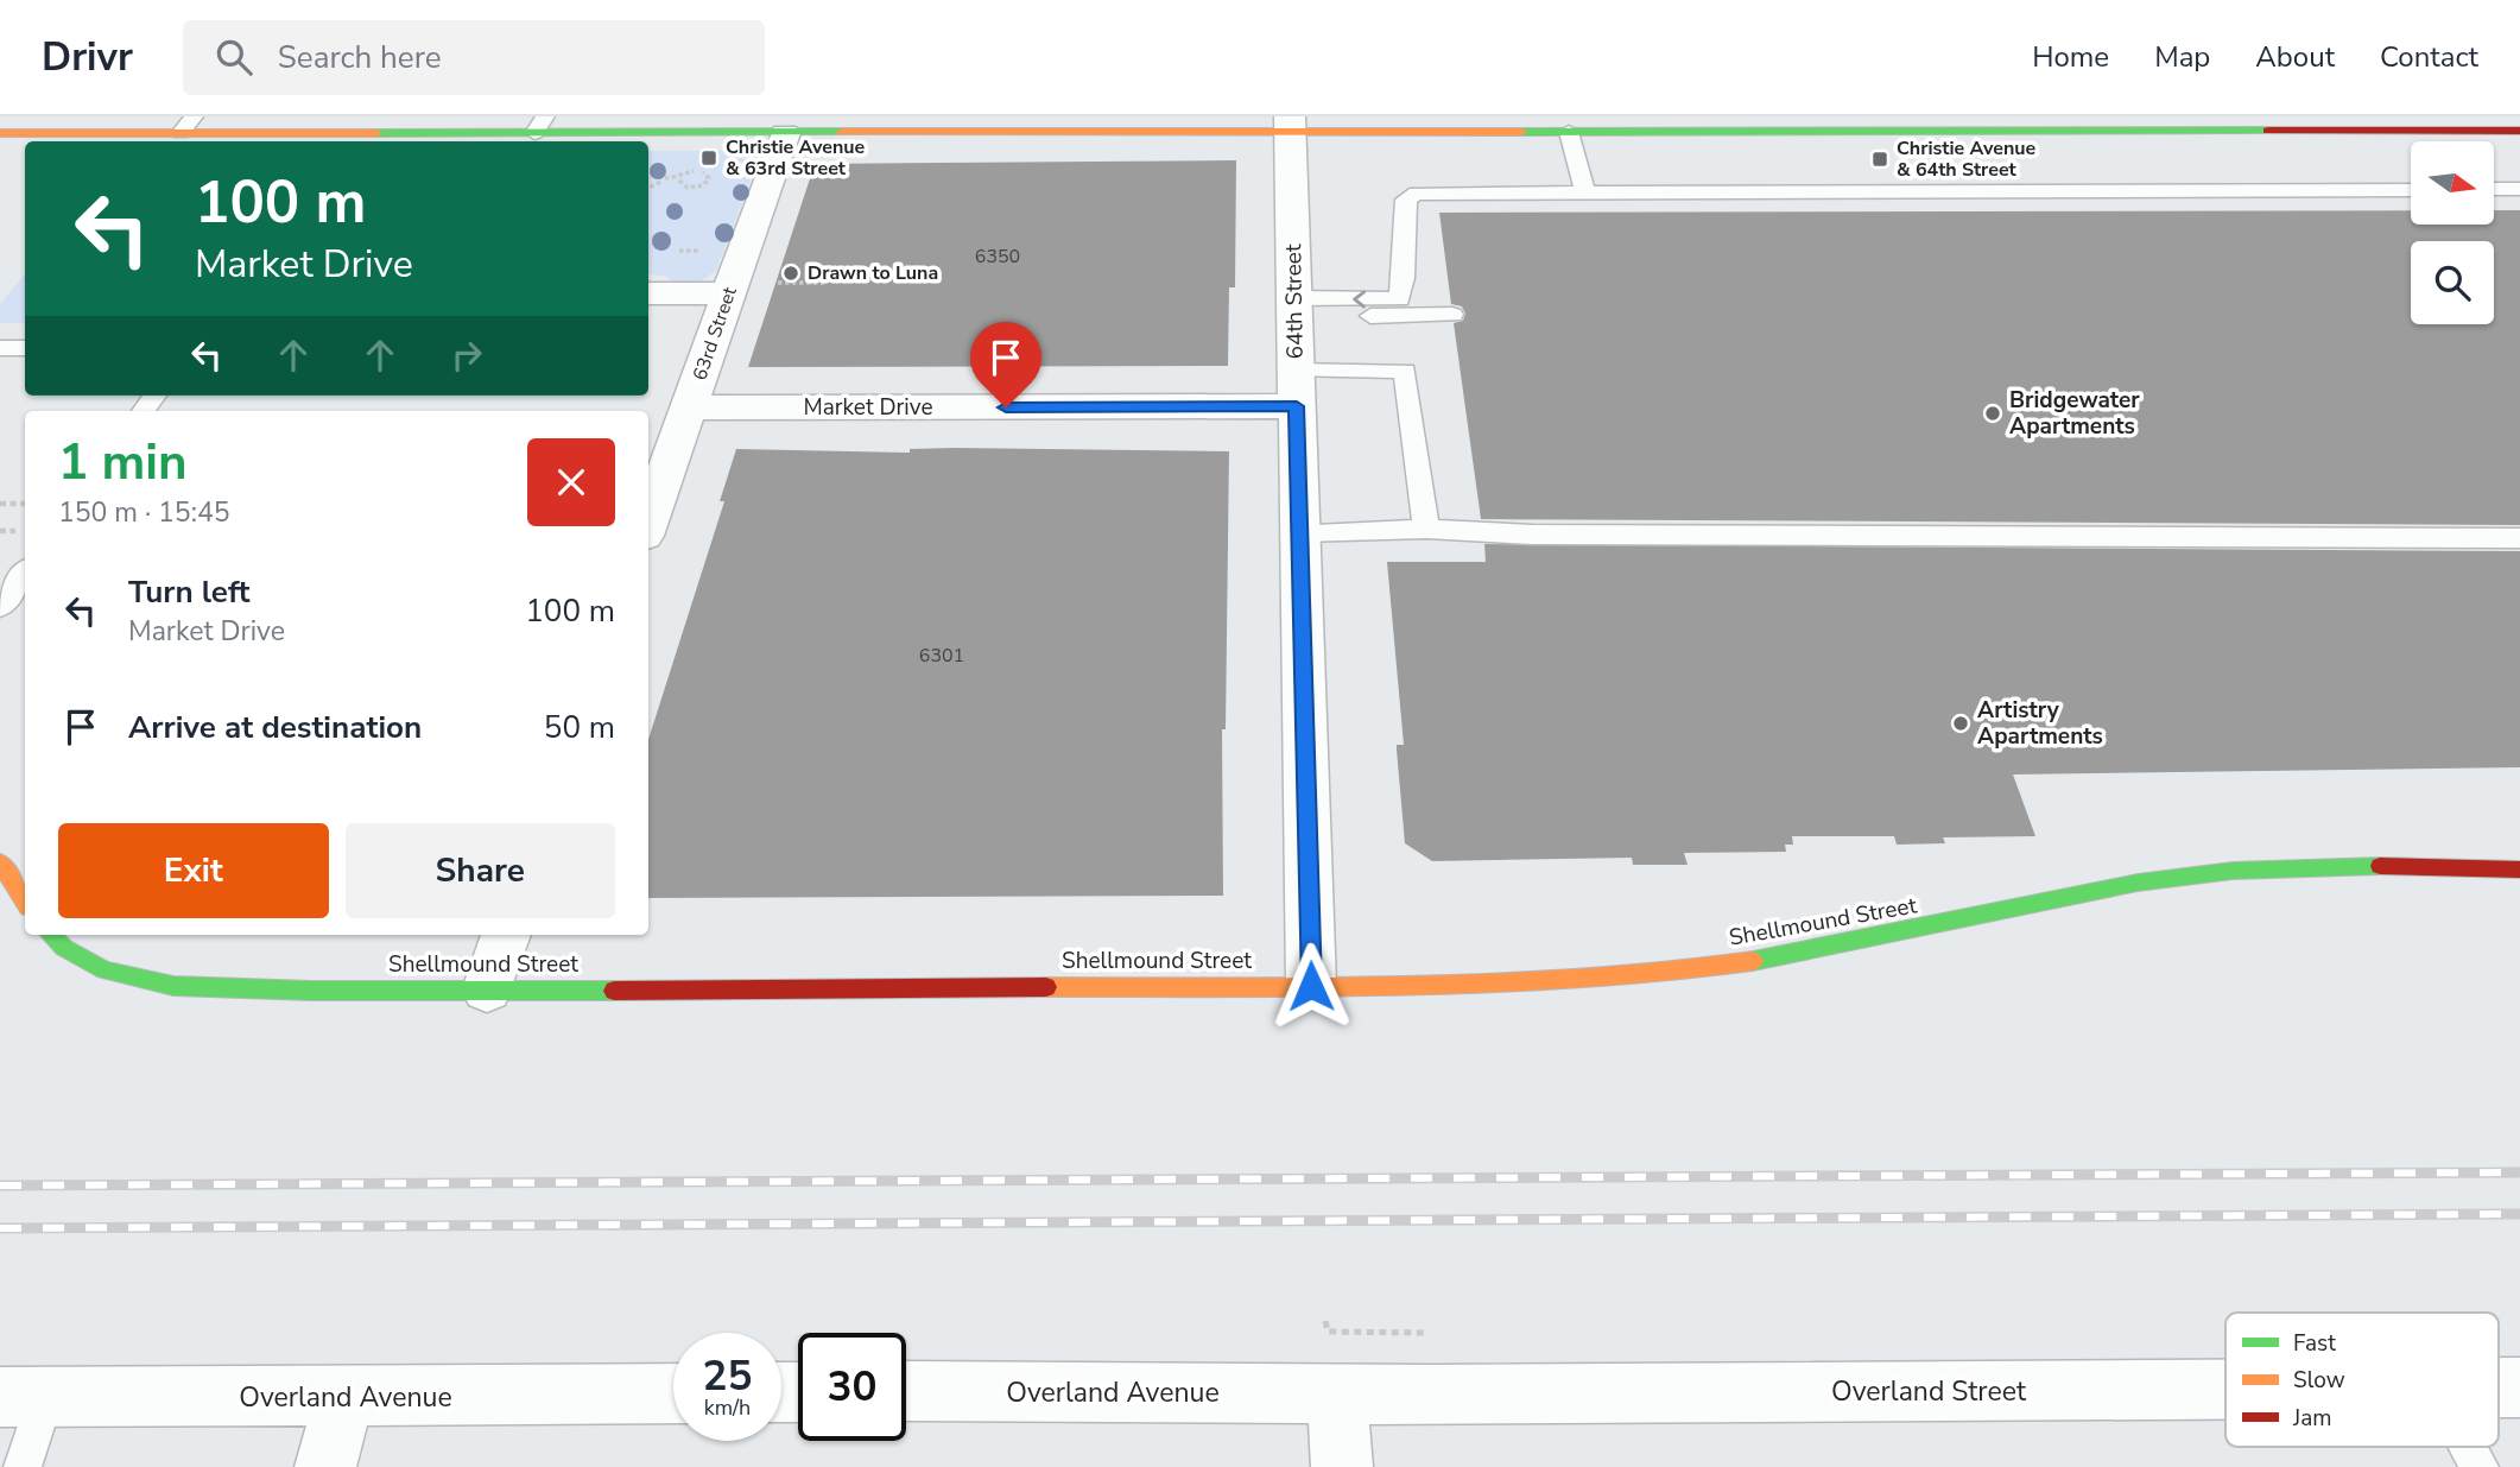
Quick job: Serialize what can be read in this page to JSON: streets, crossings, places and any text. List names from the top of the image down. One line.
{"streets":{"street":["64th Street","63rd Street","Market Drive","Shellmound Street","Overland Street","Overland Avenue"]},"crossings":[["64th Street","Market Drive"],["64th Street","Shellmound Street"],["63rd Street","Market Drive"],["Overland Street","Overland Avenue"]],"places":{"transit":["Christie Avenue & 63rd Street","Christie Avenue & 64th Street"],"other":["Drawn to Luna","Bridgewater Apartments","Artistry Apartments"]},"house_numbers":["6350","6301"],"legend":["Fast","Slow","Jam"],"north":"right","page":{"header":"Drivr","search":"Search here","nav":["Home","Map","About","Contact"],"turn":["100 m","Market Drive"],"heading":["1 min","150 m · 15:45"],"list":[{"name":"Turn left","note":"Market Drive","value":"100 m"},{"name":"Arrive at destination","value":"50 m"}],"buttons":["Exit","Share"],"speed":"25 km/h","limit":"30"}}
